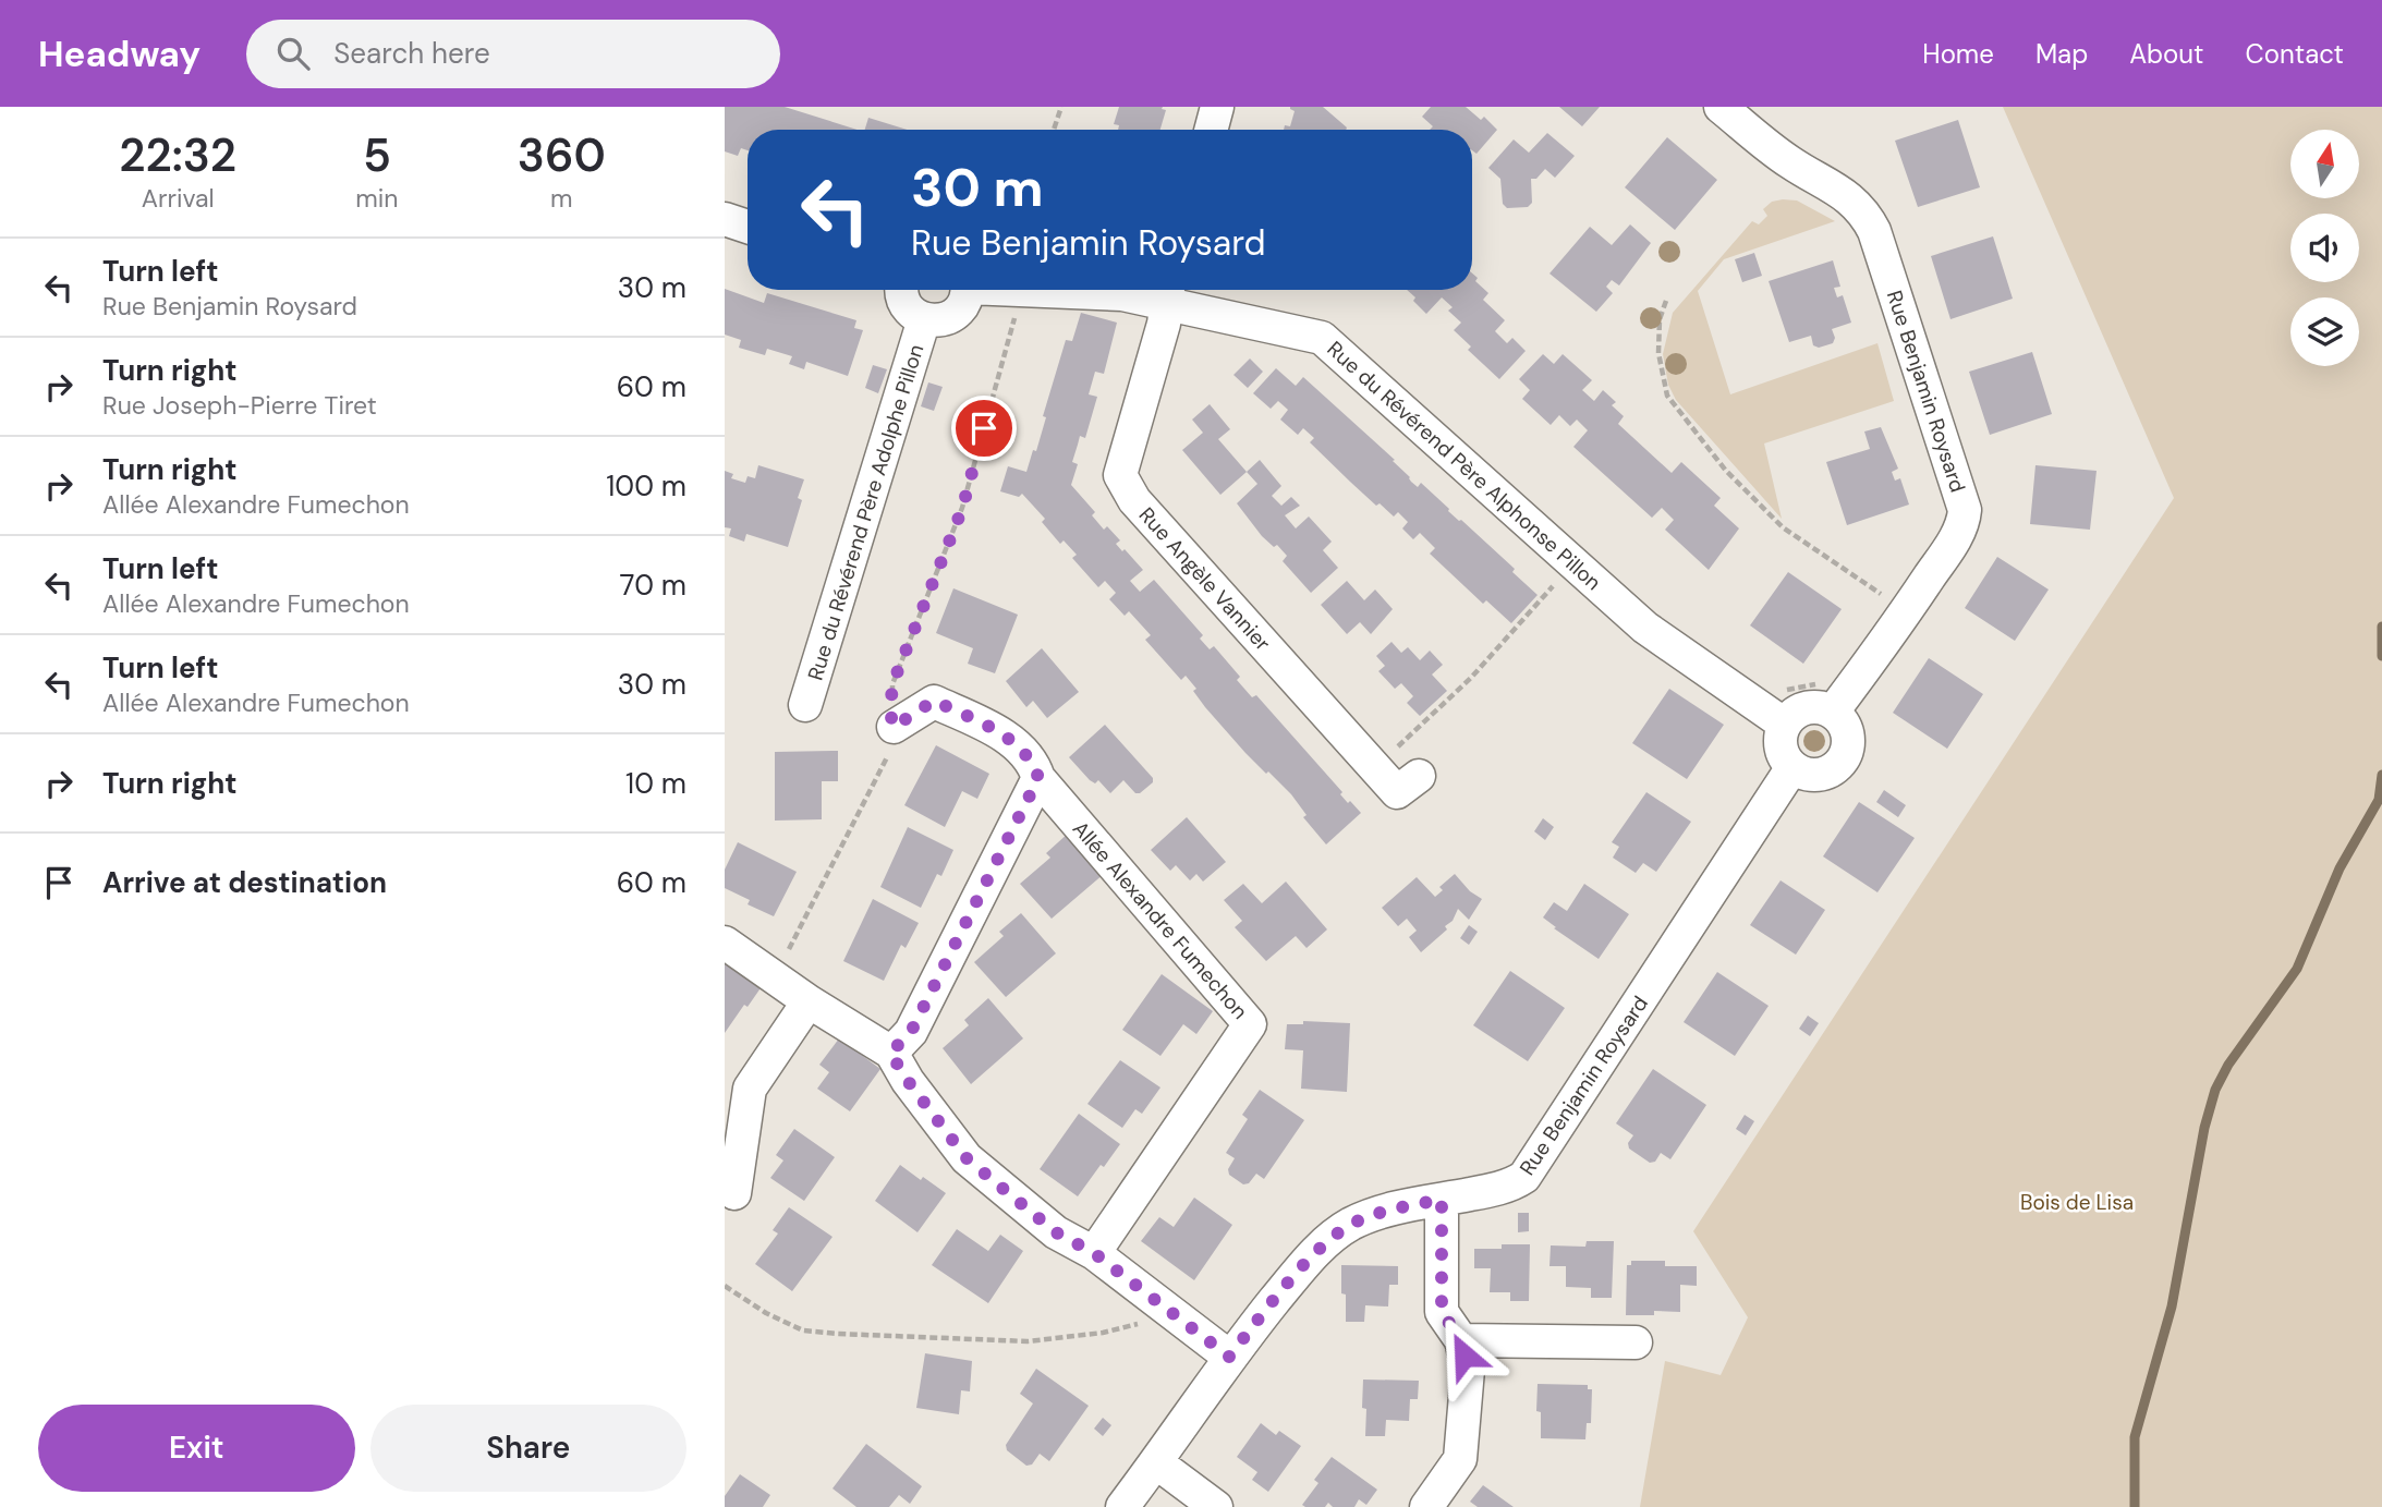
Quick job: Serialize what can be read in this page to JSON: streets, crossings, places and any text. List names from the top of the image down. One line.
{"streets":{"street":["Rue Benjamin Roysard","Rue du Révérend Père Alphonse Pillon","Rue du Révérend Père Adolphe Pillon","Rue Angèle Vannier","Allée Alexandre Fumechon"]},"crossings":[["Rue du Révérend Père Alphonse Pillon","Rue Angèle Vannier"]],"parks":["Bois de Lisa"],"north":"top","page":{"header":"Headway","search":"Search here","nav":["Home","Map","About","Contact"],"eta":["22:32","Arrival","5","min","360","m"],"turn":["30 m","Rue Benjamin Roysard"],"list":[{"name":"Turn left","note":"Rue Benjamin Roysard","value":"30 m"},{"name":"Turn right","note":"Rue Joseph-Pierre Tiret","value":"60 m"},{"name":"Turn right","note":"Allée Alexandre Fumechon","value":"100 m"},{"name":"Turn left","note":"Allée Alexandre Fumechon","value":"70 m"},{"name":"Turn left","note":"Allée Alexandre Fumechon","value":"30 m"},{"name":"Turn right","value":"10 m"},{"name":"Arrive at destination","value":"60 m"}],"buttons":["Exit","Share"]}}
